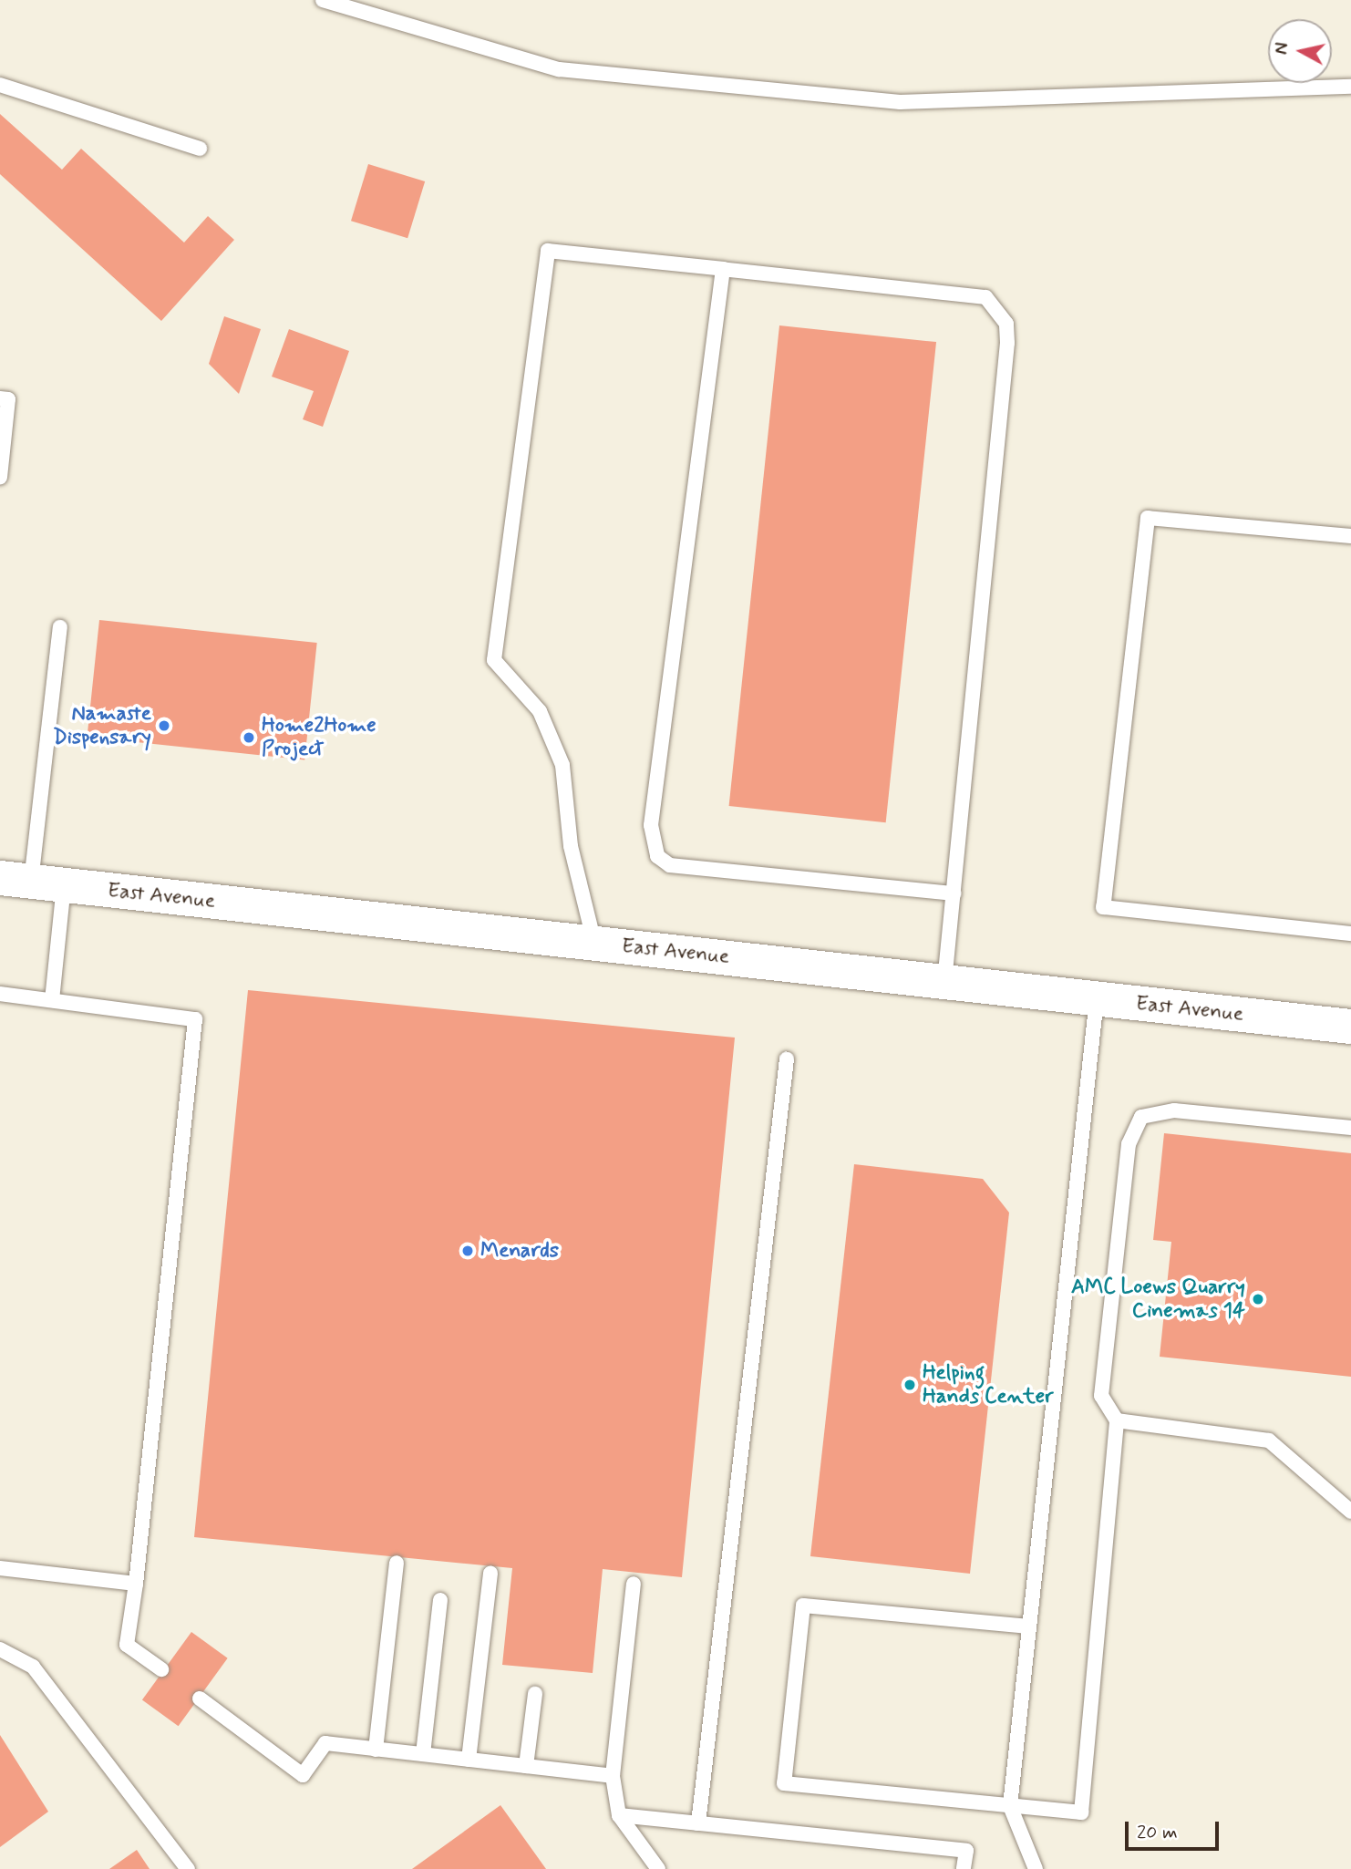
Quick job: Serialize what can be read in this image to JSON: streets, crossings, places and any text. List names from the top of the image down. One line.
{"streets":{"street":["East Avenue"]},"places":["Namaste Dispensary","Home2Home Project","Menards","AMC Loews Quarry Cinemas 14","Helping Hands Center"],"scale_bar":"20 m","north":"left"}
